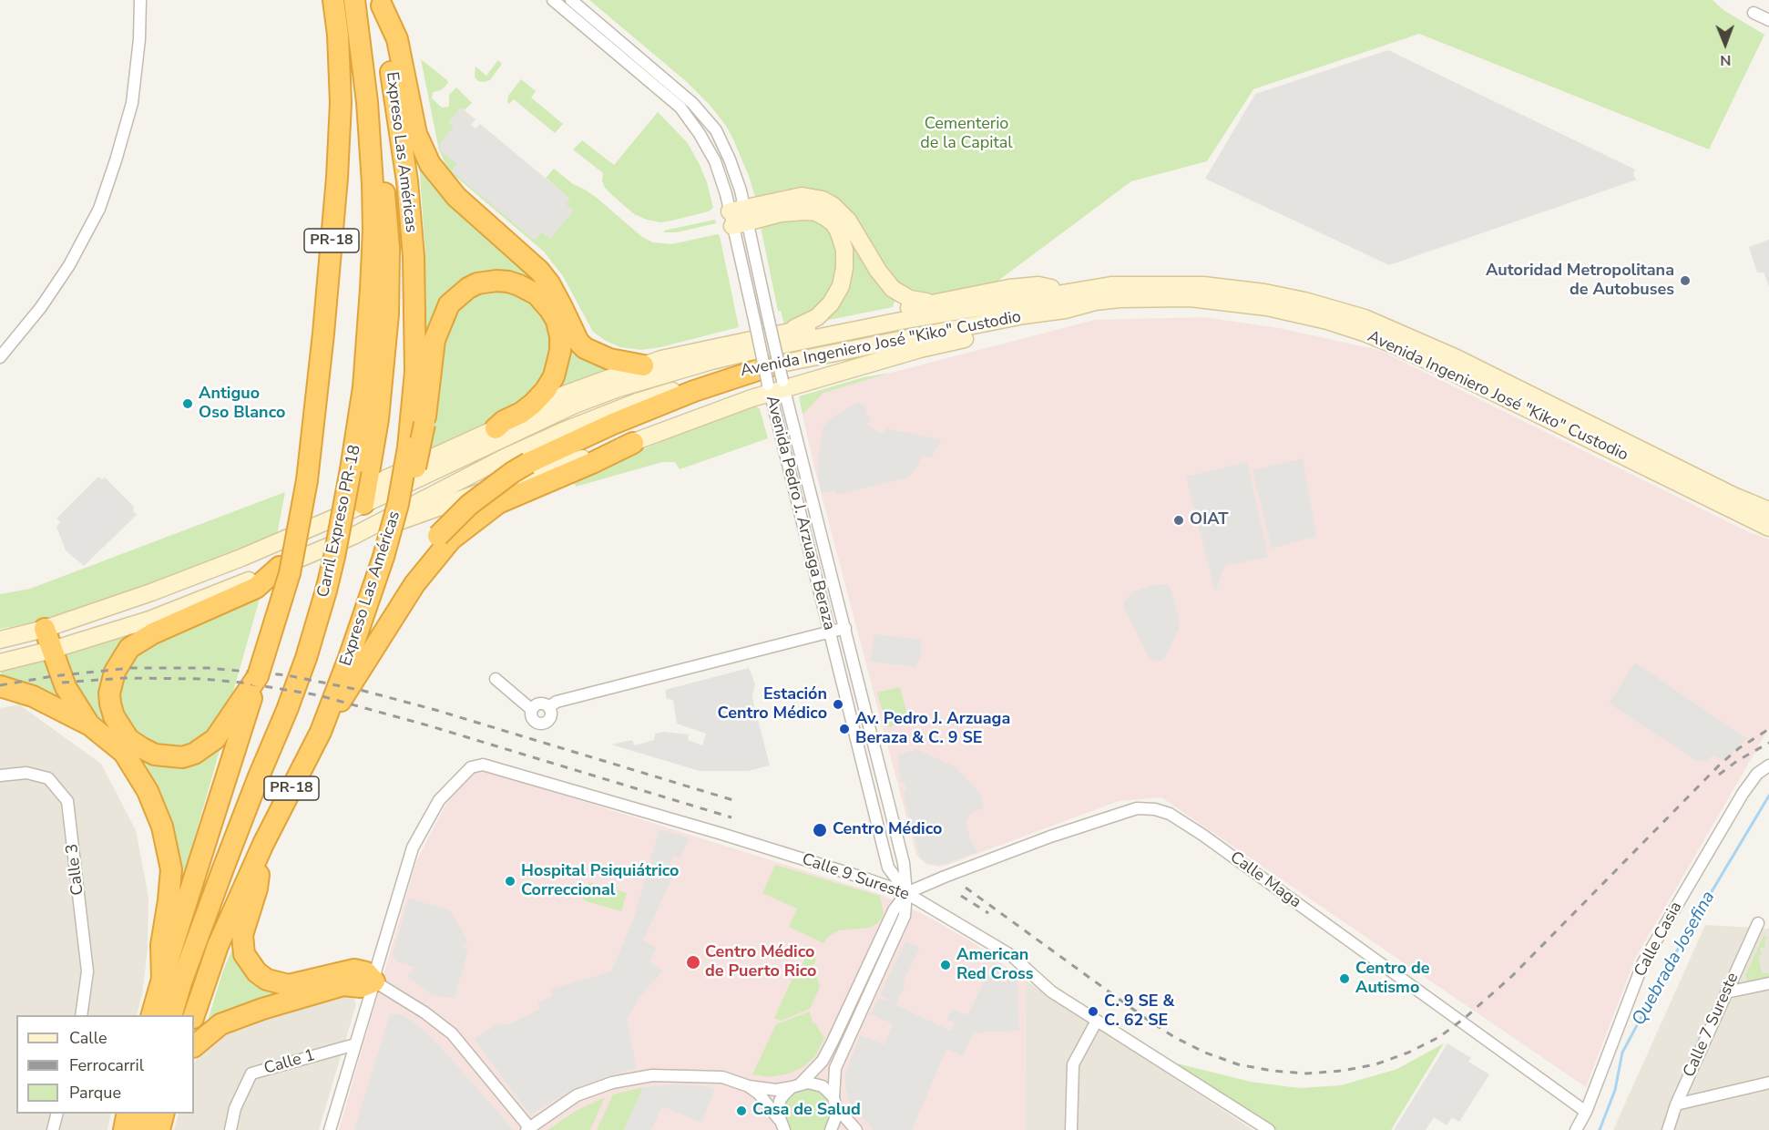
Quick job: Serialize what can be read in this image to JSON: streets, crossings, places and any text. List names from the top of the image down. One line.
{"streets":{"highway":["Expreso Las Américas","PR-18","Carril Expreso PR-18"],"main road":["Avenida Ingeniero José \"Kiko\" Custodio"],"street":["Avenida Pedro J. Arzuaga Beraza","Calle 3","Calle 9 Sureste","Calle Maga","Calle Casia","Calle 7 Sureste","Calle 1"]},"crossings":[["Avenida Ingeniero José \"Kiko\" Custodio","Avenida Pedro J. Arzuaga Beraza"],["Avenida Pedro J. Arzuaga Beraza","Calle 9 Sureste"],["Avenida Pedro J. Arzuaga Beraza","Calle Maga"],["Calle 9 Sureste","Calle Maga"],["Calle Maga","Calle Casia"]],"water":["Quebrada Josefina"],"parks":["Cementerio de la Capital"],"places":["Autoridad Metropolitana de Autobuses","Antiguo Oso Blanco","OIAT","Estación Centro Médico","Av. Pedro J. Arzuaga Beraza & C. 9 SE","Centro Médico","Hospital Psiquiátrico Correccional","Centro Médico de Puerto Rico","American Red Cross","Centro de Autismo","C. 9 SE & C. 62 SE","Casa de Salud"],"legend":["Calle","Ferrocarril","Parque"],"north":"bottom"}
